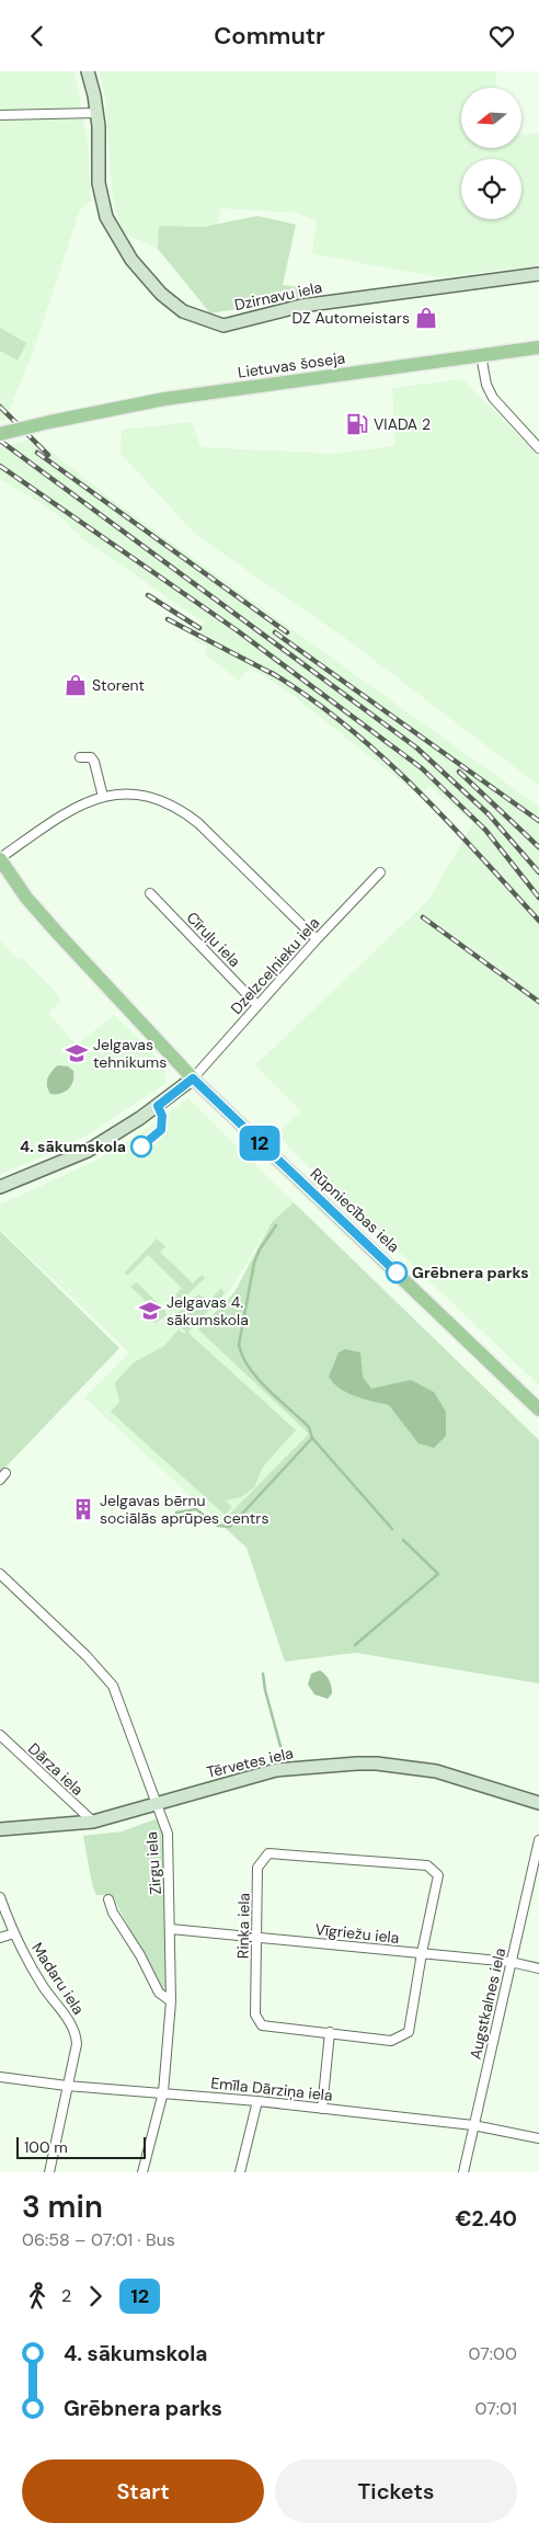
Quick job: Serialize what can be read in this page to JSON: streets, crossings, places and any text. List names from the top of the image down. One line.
{"streets":{"main road":["Lietuvas šoseja","Rūpniecības iela"],"street":["Dzirnavu iela","Cīruļu iela","Dzelzceļnieku iela","Tērvetes iela","Dārza iela","Zirgu iela","Riņķa iela","Vīgriežu iela","Madaru iela","Augstkalnes iela","Emīla Dārziņa iela"]},"crossings":[["Cīruļu iela","Dzelzceļnieku iela"],["Dzelzceļnieku iela","Rūpniecības iela"],["Tērvetes iela","Dārza iela"],["Tērvetes iela","Zirgu iela"],["Zirgu iela","Vīgriežu iela"],["Zirgu iela","Emīla Dārziņa iela"],["Riņķa iela","Vīgriežu iela"],["Vīgriežu iela","Augstkalnes iela"],["Madaru iela","Emīla Dārziņa iela"],["Augstkalnes iela","Emīla Dārziņa iela"]],"places":{"shop":["DZ Automeistars","Storent"],"fuel station":["VIADA 2"],"school or university":["Jelgavas tehnikums","Jelgavas 4. sākumskola"],"other":["4. sākumskola","Grēbnera parks"],"building":["Jelgavas bērnu sociālās aprūpes centrs"]},"lines":["bus line 12"],"scale_bar":"100 m","north":"left","page":{"header":"Commutr","on_map":"12","scale":"100 m","heading":["3 min","06:58 – 07:01 · Bus","€2.40"],"legs":["2","12"],"list":[{"name":"4. sākumskola","value":"07:00"},{"name":"Grēbnera parks","value":"07:01"}],"buttons":["Start","Tickets"]}}
